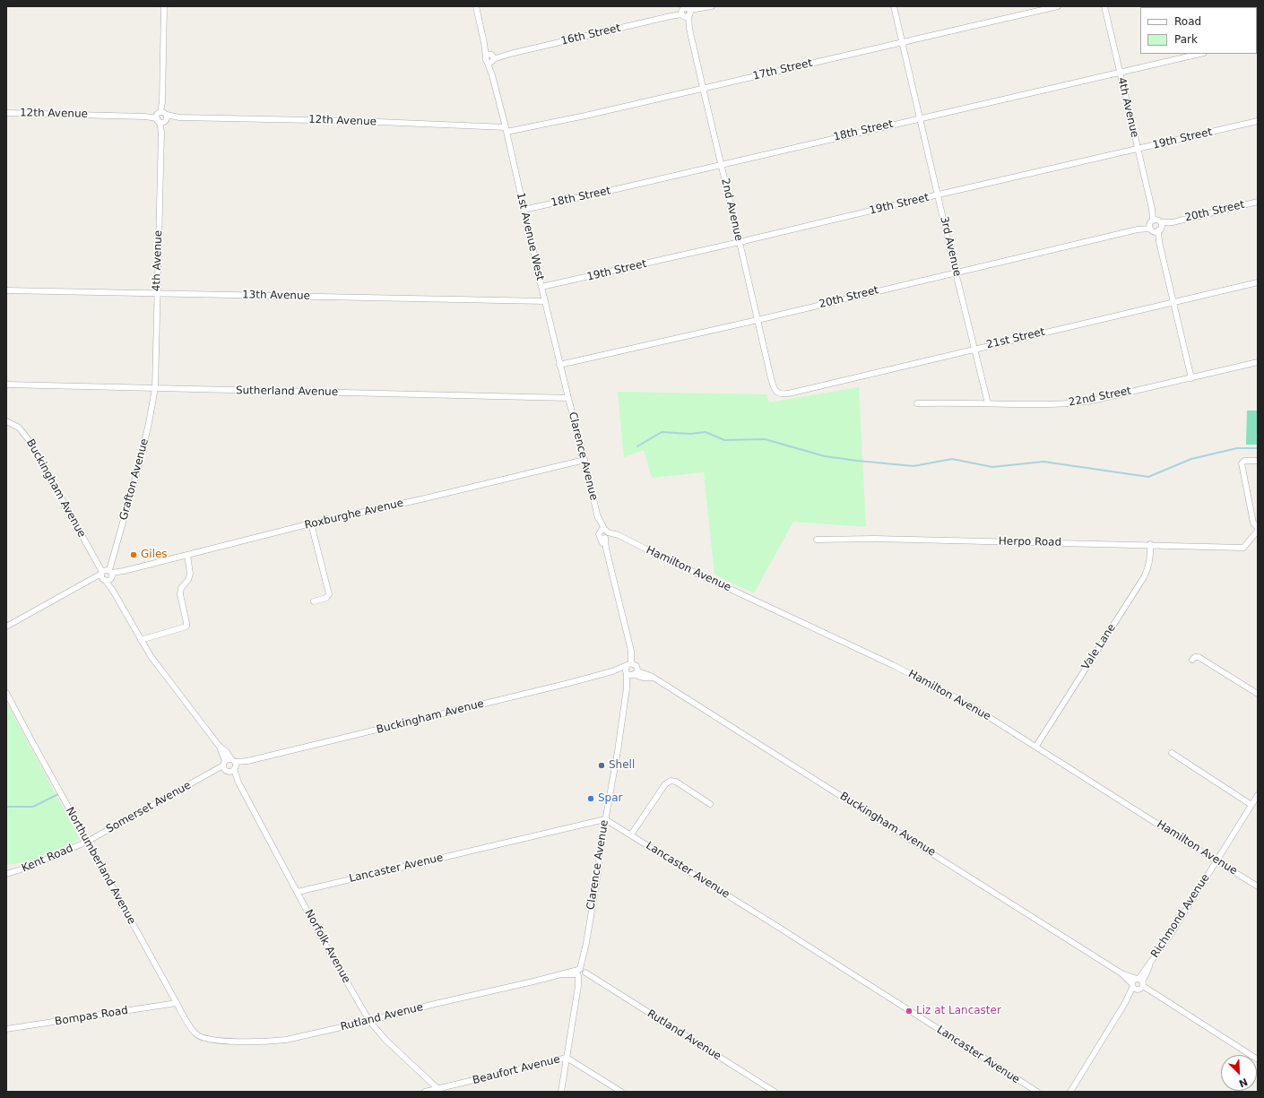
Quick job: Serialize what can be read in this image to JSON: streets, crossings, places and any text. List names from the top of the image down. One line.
{"streets":{"street":["16th Street","17th Street","4th Avenue","12th Avenue","18th Street","19th Street","2nd Avenue","20th Street","1st Avenue West","3rd Avenue","13th Avenue","21st Street","Sutherland Avenue","22nd Street","Clarence Avenue","Grafton Avenue","Buckingham Avenue","Roxburghe Avenue","Herpo Road","Hamilton Avenue","Vale Lane","Somerset Avenue","Kent Road","Northumberland Avenue","Lancaster Avenue","Richmond Avenue","Norfolk Avenue","Bompas Road","Rutland Avenue","Beaufort Avenue"]},"crossings":[["16th Street","2nd Avenue"],["16th Street","1st Avenue West"],["17th Street","12th Avenue"],["17th Street","2nd Avenue"],["17th Street","1st Avenue West"],["17th Street","3rd Avenue"],["4th Avenue","12th Avenue"],["4th Avenue","18th Street"],["4th Avenue","19th Street"],["4th Avenue","20th Street"],["4th Avenue","13th Avenue"],["4th Avenue","21st Street"],["4th Avenue","Sutherland Avenue"],["4th Avenue","22nd Street"],["4th Avenue","Grafton Avenue"],["12th Avenue","1st Avenue West"],["18th Street","2nd Avenue"],["18th Street","1st Avenue West"],["18th Street","3rd Avenue"],["19th Street","2nd Avenue"],["19th Street","1st Avenue West"],["19th Street","3rd Avenue"],["2nd Avenue","20th Street"],["2nd Avenue","21st Street"],["20th Street","1st Avenue West"],["20th Street","3rd Avenue"],["1st Avenue West","13th Avenue"],["1st Avenue West","Sutherland Avenue"],["1st Avenue West","Clarence Avenue"],["3rd Avenue","21st Street"],["3rd Avenue","22nd Street"],["Sutherland Avenue","Clarence Avenue"],["Sutherland Avenue","Grafton Avenue"],["Clarence Avenue","Buckingham Avenue"],["Clarence Avenue","Roxburghe Avenue"],["Clarence Avenue","Hamilton Avenue"],["Clarence Avenue","Lancaster Avenue"],["Clarence Avenue","Rutland Avenue"],["Clarence Avenue","Beaufort Avenue"],["Grafton Avenue","Buckingham Avenue"],["Grafton Avenue","Roxburghe Avenue"],["Buckingham Avenue","Roxburghe Avenue"],["Buckingham Avenue","Somerset Avenue"],["Buckingham Avenue","Richmond Avenue"],["Buckingham Avenue","Norfolk Avenue"],["Herpo Road","Vale Lane"],["Hamilton Avenue","Vale Lane"],["Hamilton Avenue","Richmond Avenue"],["Somerset Avenue","Kent Road"],["Somerset Avenue","Northumberland Avenue"],["Somerset Avenue","Norfolk Avenue"],["Kent Road","Northumberland Avenue"],["Northumberland Avenue","Bompas Road"],["Northumberland Avenue","Rutland Avenue"],["Lancaster Avenue","Norfolk Avenue"],["Norfolk Avenue","Rutland Avenue"],["Norfolk Avenue","Beaufort Avenue"]],"places":["Giles","Shell","Spar","Liz at Lancaster"],"legend":["Road","Park"],"north":"bottom right"}
